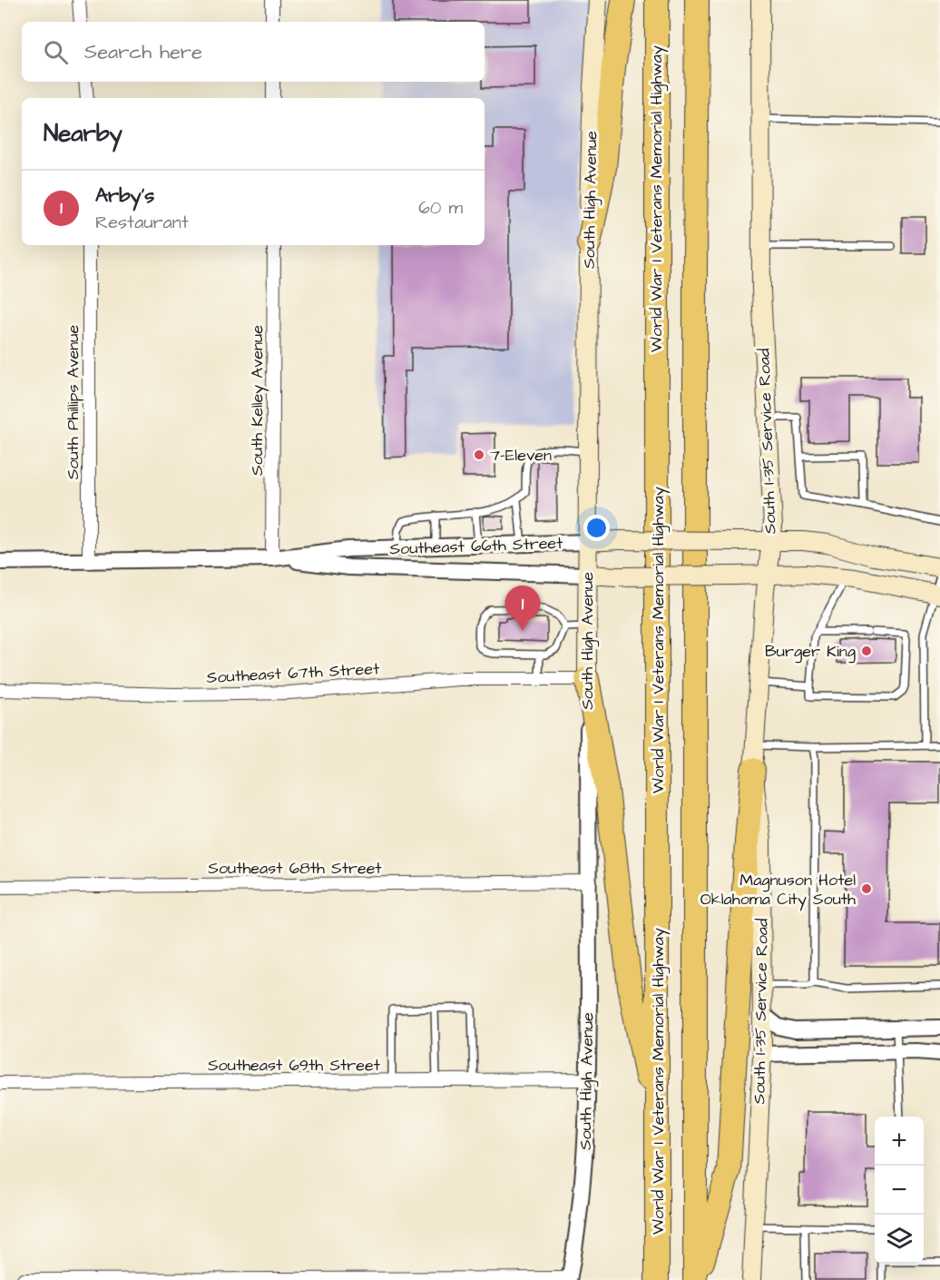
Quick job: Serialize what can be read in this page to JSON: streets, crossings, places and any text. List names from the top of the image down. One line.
{"streets":{"highway":["World War I Veterans Memorial Highway"],"main road":["South High Avenue","South I-35 Service Road","Southeast 66th Street"],"street":["South Kelley Avenue","South Phillips Avenue","Southeast 67th Street","Southeast 68th Street","Southeast 69th Street"]},"crossings":[["South High Avenue","Southeast 66th Street"],["South High Avenue","Southeast 67th Street"],["South High Avenue","Southeast 68th Street"],["South High Avenue","Southeast 69th Street"],["South Kelley Avenue","Southeast 66th Street"],["South Phillips Avenue","Southeast 66th Street"],["South I-35 Service Road","Southeast 66th Street"]],"places":["7-Eleven","Burger King","Magnuson Hotel Oklahoma City South"],"page":{"search":"Search here","heading":"Nearby","list":[{"mark":"1","name":"Arby's","note":"Restaurant","value":"60 m"}],"pins":"1","map_buttons":["+","−"]}}
